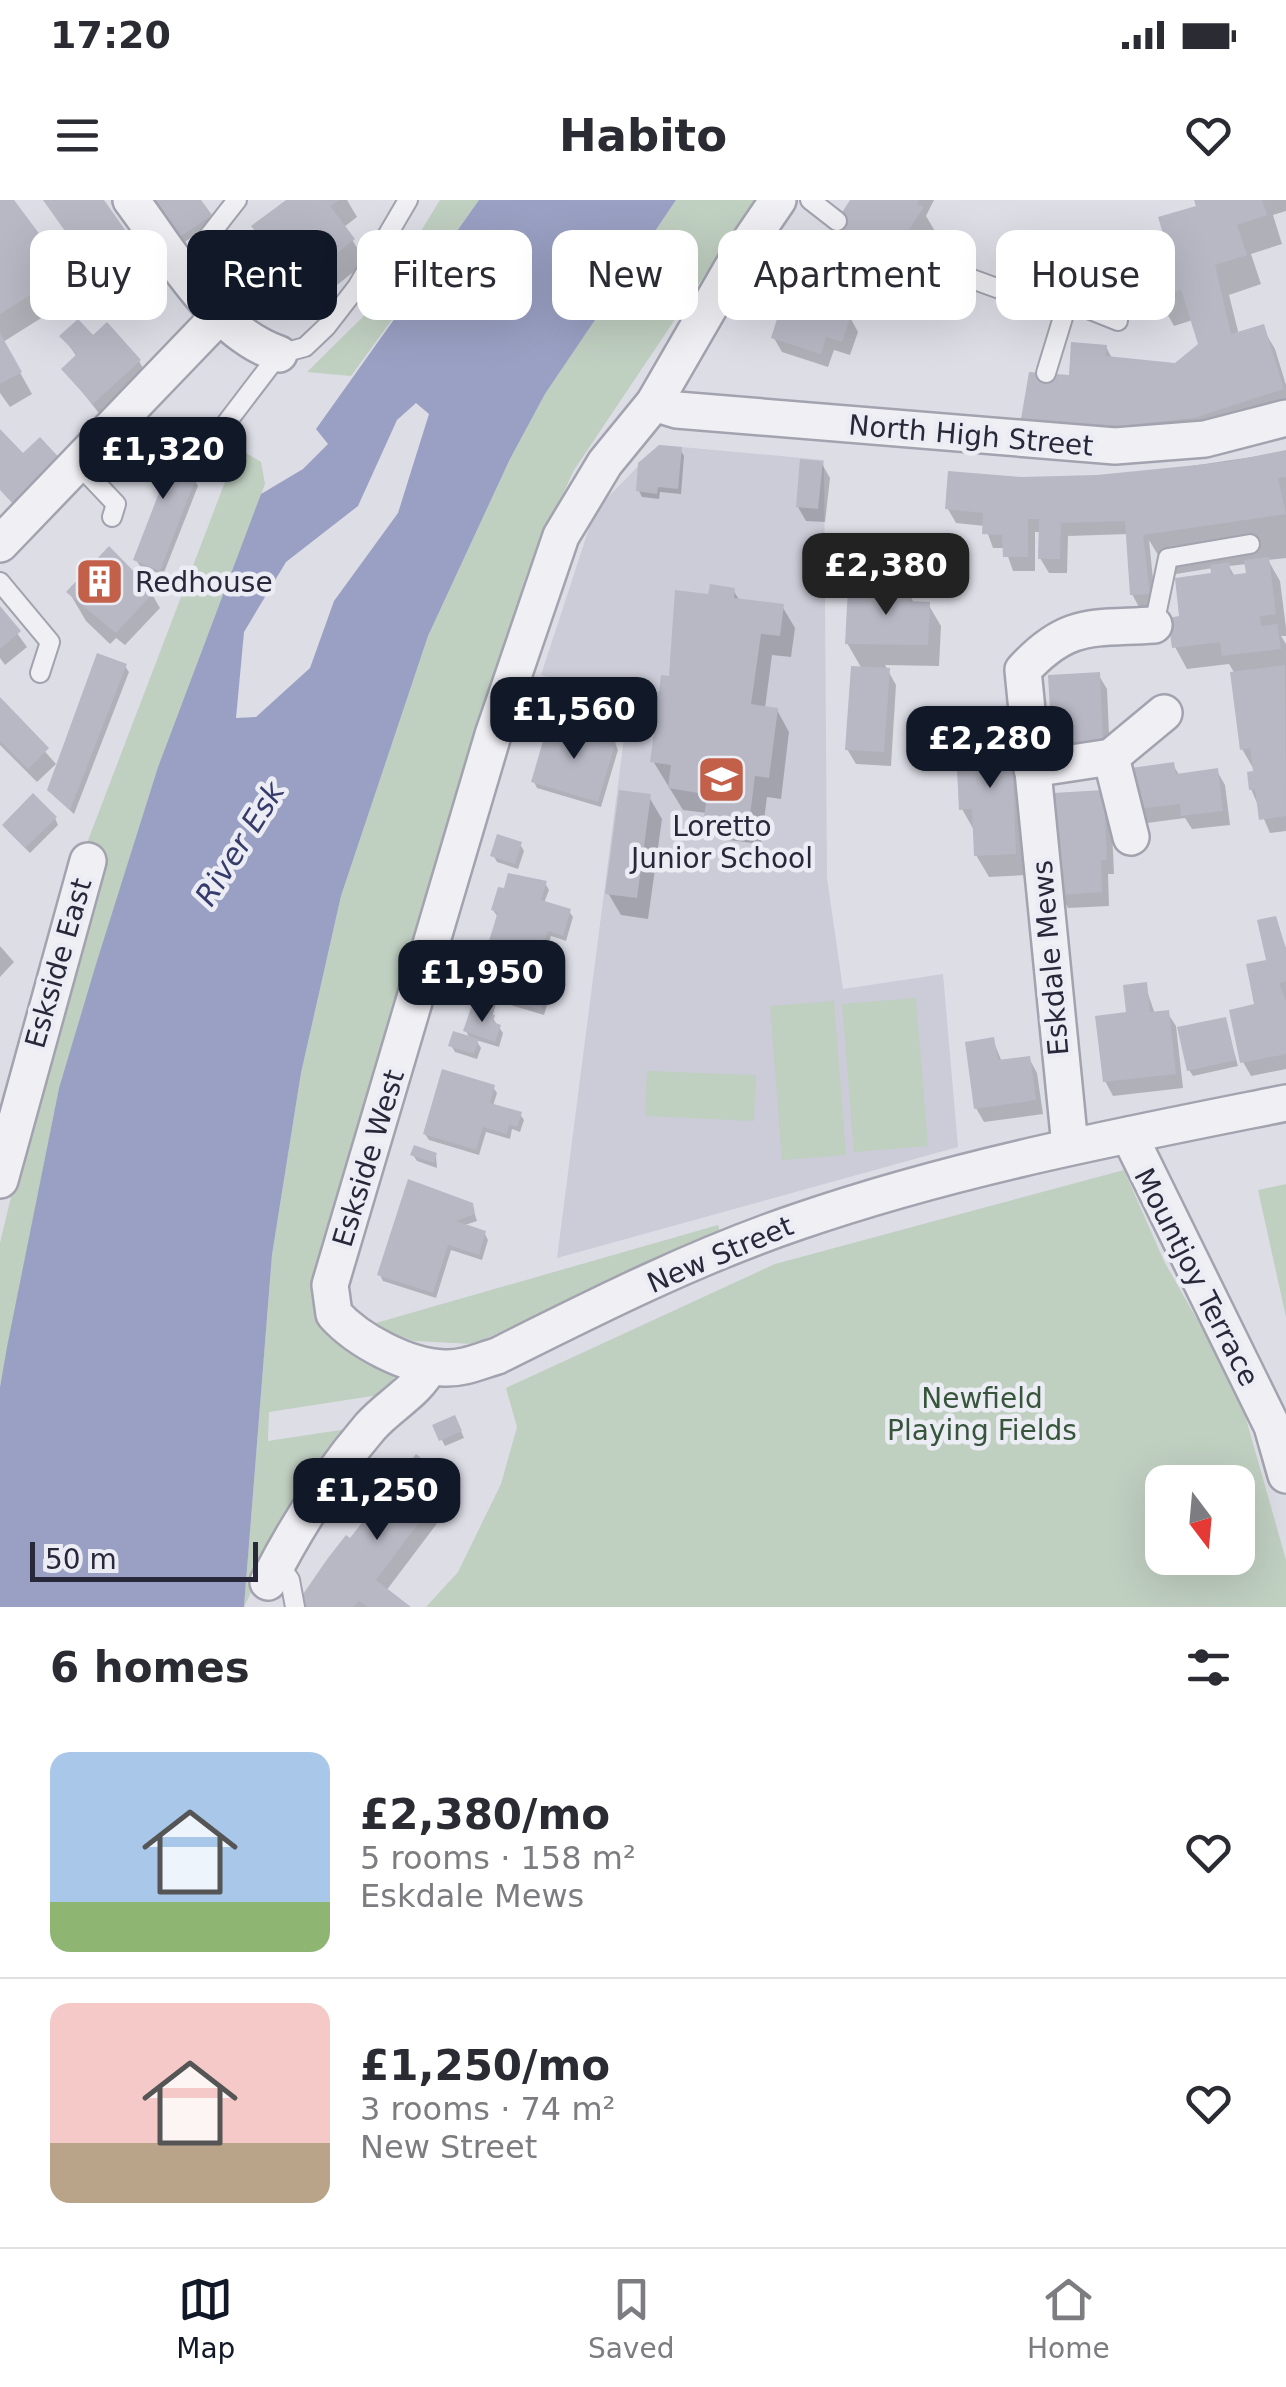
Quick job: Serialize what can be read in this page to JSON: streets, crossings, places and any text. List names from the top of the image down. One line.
{"streets":{"street":["North High Street","Eskdale Mews","Eskside East","Eskside West","New Street","Mountjoy Terrace"]},"crossings":[["North High Street","Eskside West"],["Eskdale Mews","New Street"],["Eskside West","New Street"],["New Street","Mountjoy Terrace"]],"water":["River Esk"],"parks":["Newfield Playing Fields"],"places":{"building":["Redhouse"],"school or university":["Loretto Junior School"]},"scale_bar":"50 m","north":"bottom","page":{"status":"17:20","header":"Habito","chip":["Buy","Rent","Filters","New","Apartment","House"],"price":["£1,320","£2,380","£1,560","£2,280","£1,950","£1,250"],"scale":"50 m","heading":"6 homes","list":[{"name":"£2,380/mo","note":"5 rooms · 158 m² · Eskdale Mews"},{"name":"£1,250/mo","note":"3 rooms · 74 m² · New Street"}],"tabs":["Map","Saved","Home"]}}
